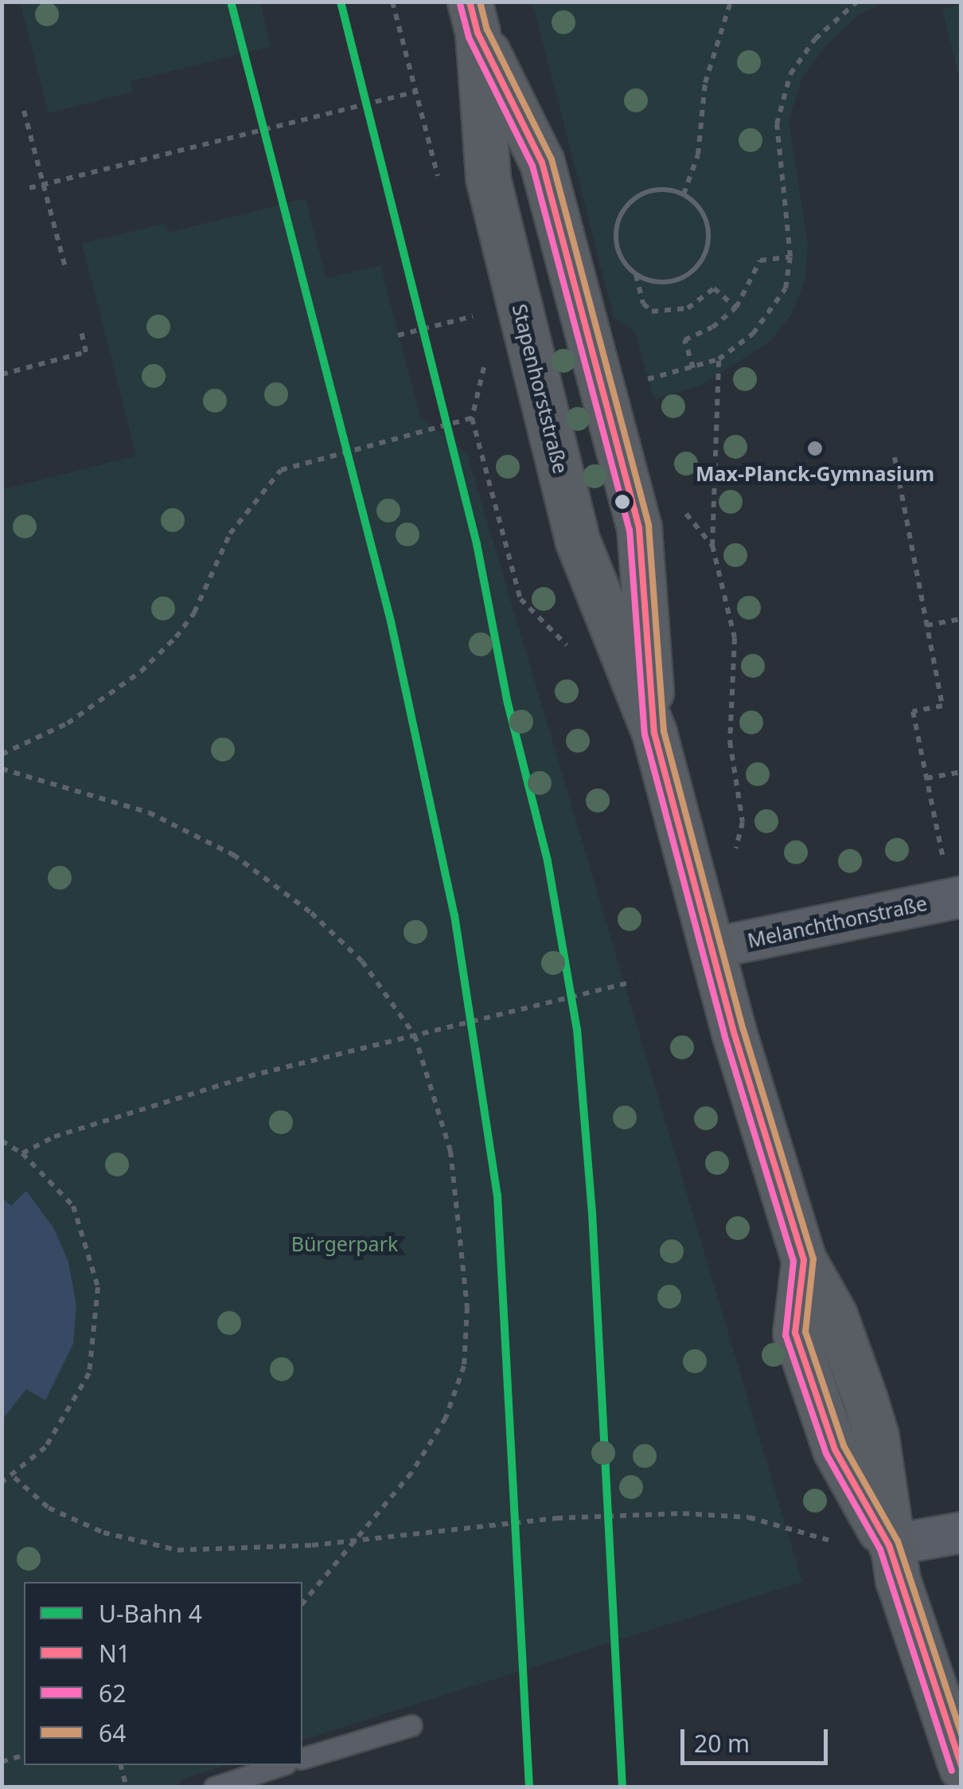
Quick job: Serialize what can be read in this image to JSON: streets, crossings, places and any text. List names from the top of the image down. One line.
{"streets":{"main road":["Stapenhorststraße"],"street":["Melanchthonstraße"]},"crossings":[["Stapenhorststraße","Melanchthonstraße"]],"parks":["Bürgerpark"],"places":["Max-Planck-Gymnasium"],"lines":["metro line 4","transit line N1","transit line 64","transit line 62"],"legend":["U-Bahn 4","N1","62","64"],"scale_bar":"20 m"}
